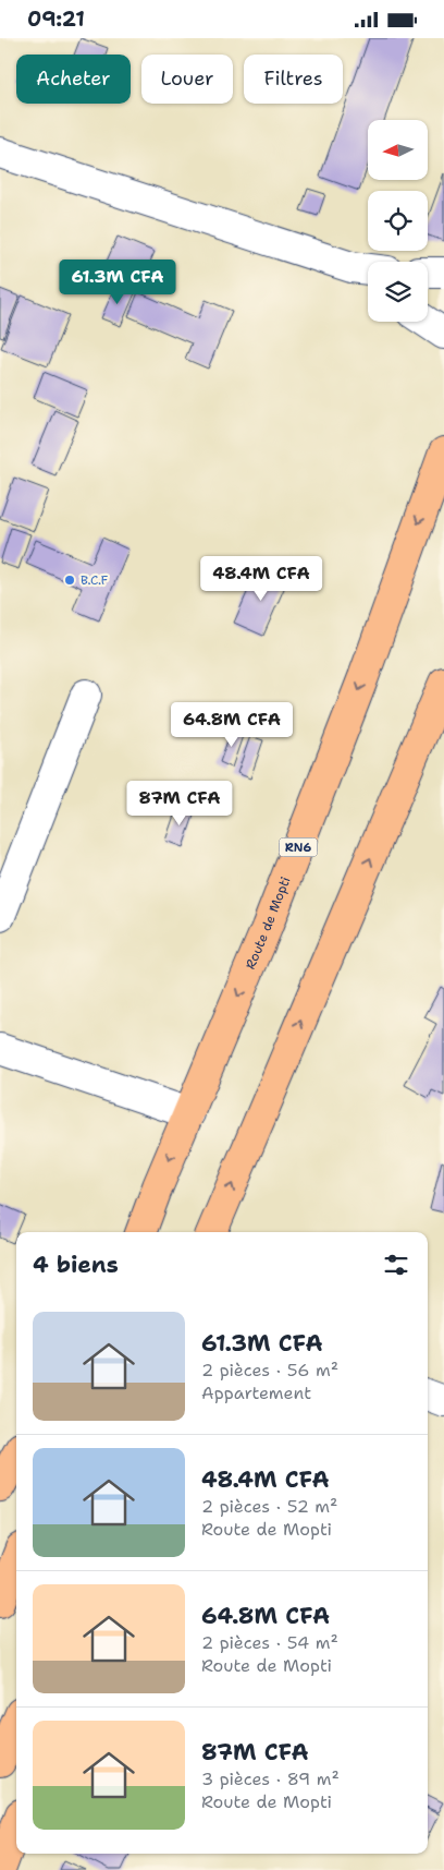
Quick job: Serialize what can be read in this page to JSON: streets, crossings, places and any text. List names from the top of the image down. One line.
{"streets":{"highway":["RN6","Route de Mopti"]},"places":["B.C.F"],"north":"left","page":{"status":"09:21","chip":["Acheter","Louer","Filtres"],"price":["61.3M CFA","48.4M CFA","64.8M CFA","87M CFA"],"heading":"4 biens","list":[{"name":"61.3M CFA","note":"2 pièces · 56 m² · Appartement"},{"name":"48.4M CFA","note":"2 pièces · 52 m² · Route de Mopti"},{"name":"64.8M CFA","note":"2 pièces · 54 m² · Route de Mopti"},{"name":"87M CFA","note":"3 pièces · 89 m² · Route de Mopti"}]}}
